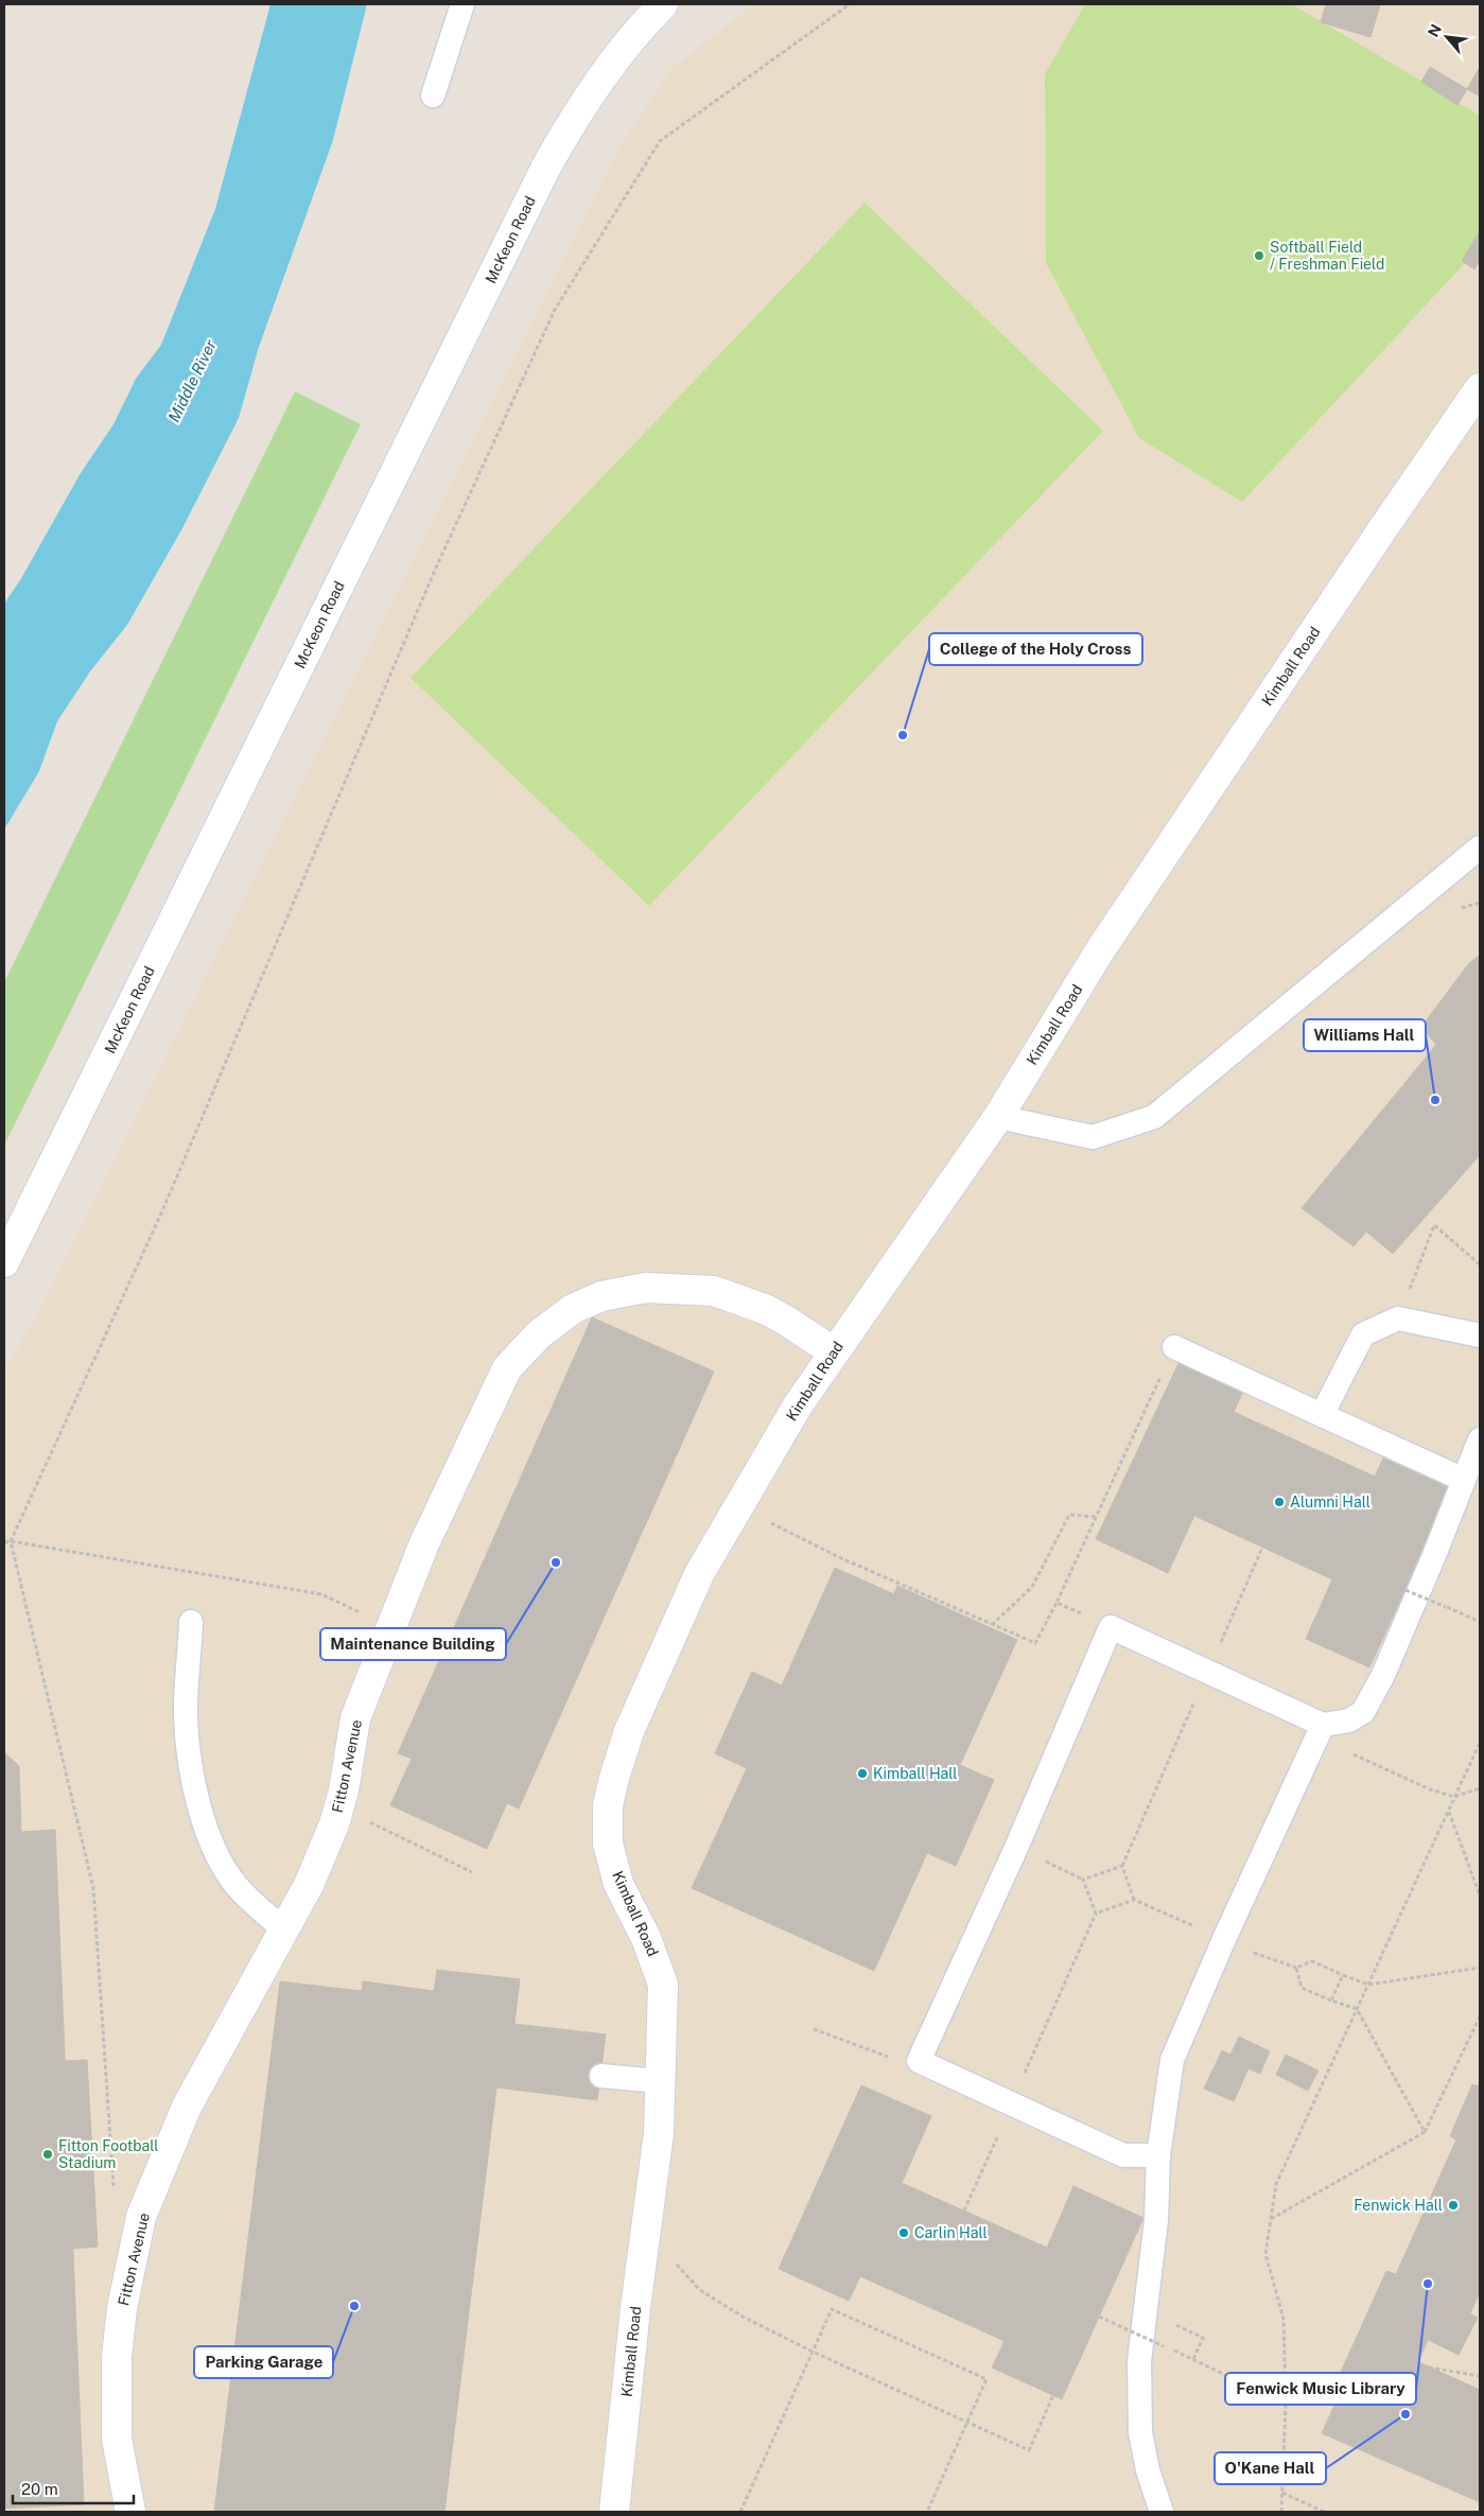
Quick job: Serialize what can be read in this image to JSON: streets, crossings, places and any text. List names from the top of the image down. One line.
{"streets":{"street":["McKeon Road","Kimball Road","Fitton Avenue"]},"crossings":[["Kimball Road","Fitton Avenue"]],"water":["Middle River"],"places":["Softball Field / Freshman Field","College of the Holy Cross","Williams Hall","Alumni Hall","Maintenance Building","Kimball Hall","Fitton Football Stadium","Fenwick Hall","Carlin Hall","Fenwick Music Library","Parking Garage","O'Kane Hall"],"scale_bar":"20 m","north":"top left"}
